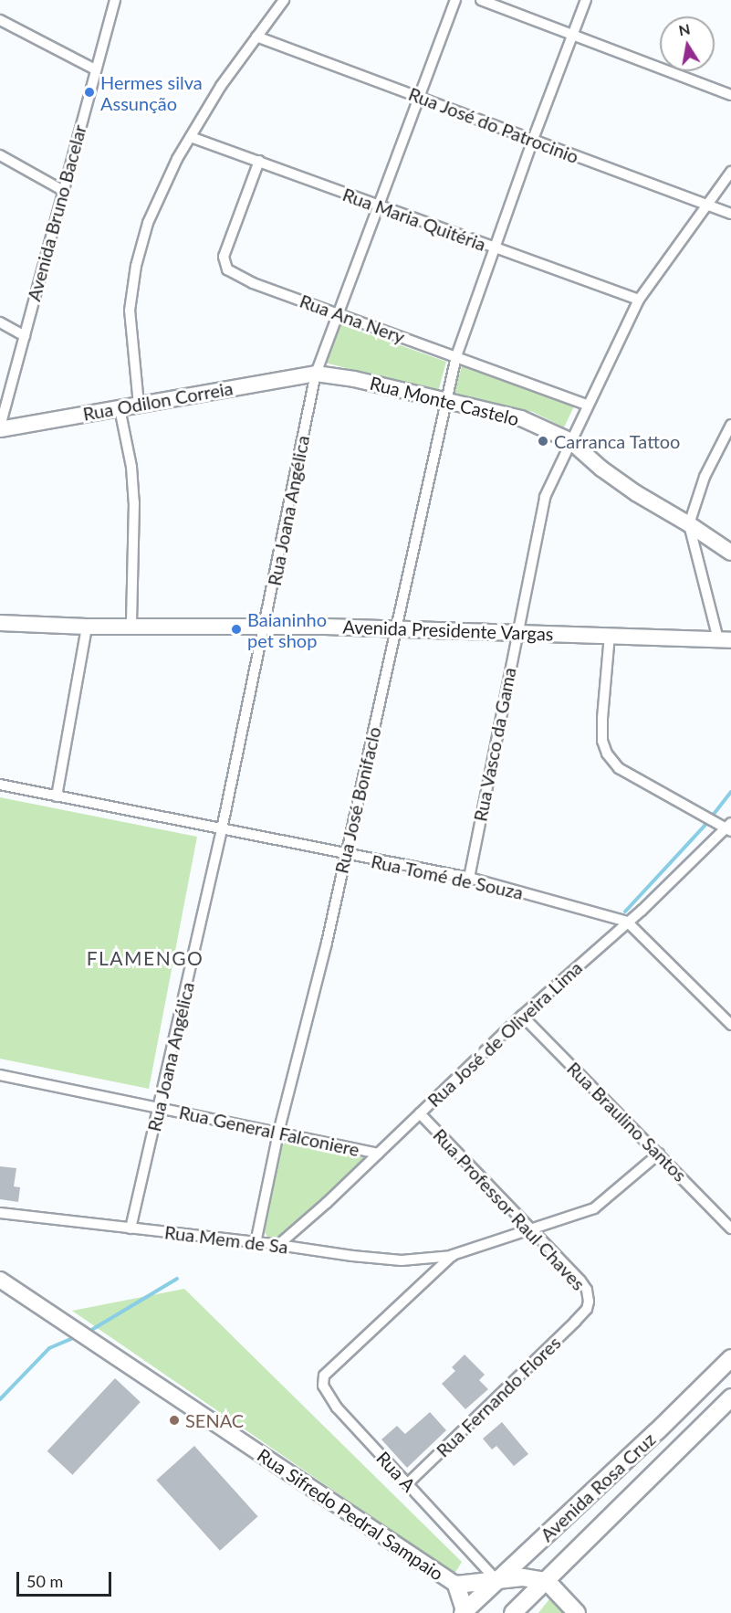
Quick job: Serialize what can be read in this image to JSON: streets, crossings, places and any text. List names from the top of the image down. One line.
{"streets":{"main road":["Rua Odilon Correia","Rua Monte Castelo","Avenida Presidente Vargas","Avenida Rosa Cruz","Rua Sifredo Pedral Sampaio"],"street":["Rua José do Patrocinio","Avenida Bruno Bacelar","Rua Maria Quitéria","Rua Ana Nery","Rua Joana Angélica","Rua Vasco da Gama","Rua José Bonifaclo","Rua Tomé de Souza","Rua José de Oliveira Lima","Rua Braulino Santos","Rua General Falconiere","Rua Professor Raul Chaves","Rua Mem de Sa","Rua Fernando Flores","Rua A"]},"crossings":[["Rua José do Patrocinio","Rua Joana Angélica"],["Rua José do Patrocinio","Rua Vasco da Gama"],["Rua José do Patrocinio","Rua José Bonifaclo"],["Avenida Bruno Bacelar","Rua Odilon Correia"],["Rua Maria Quitéria","Rua Ana Nery"],["Rua Maria Quitéria","Rua Joana Angélica"],["Rua Maria Quitéria","Rua Vasco da Gama"],["Rua Maria Quitéria","Rua José Bonifaclo"],["Rua Ana Nery","Rua Joana Angélica"],["Rua Ana Nery","Rua Vasco da Gama"],["Rua Ana Nery","Rua José Bonifaclo"],["Rua Odilon Correia","Rua Monte Castelo"],["Rua Odilon Correia","Rua Joana Angélica"],["Rua Monte Castelo","Rua Joana Angélica"],["Rua Monte Castelo","Rua Vasco da Gama"],["Rua Monte Castelo","Rua José Bonifaclo"],["Rua Joana Angélica","Avenida Presidente Vargas"],["Rua Joana Angélica","Rua Tomé de Souza"],["Rua Joana Angélica","Rua General Falconiere"],["Rua Joana Angélica","Rua Mem de Sa"],["Avenida Presidente Vargas","Rua Vasco da Gama"],["Avenida Presidente Vargas","Rua José Bonifaclo"],["Rua Vasco da Gama","Rua Tomé de Souza"],["Rua José Bonifaclo","Rua Tomé de Souza"],["Rua José Bonifaclo","Rua General Falconiere"],["Rua José Bonifaclo","Rua Mem de Sa"],["Rua Tomé de Souza","Rua José de Oliveira Lima"],["Rua José de Oliveira Lima","Rua Braulino Santos"],["Rua José de Oliveira Lima","Rua General Falconiere"],["Rua José de Oliveira Lima","Rua Professor Raul Chaves"],["Rua José de Oliveira Lima","Rua Mem de Sa"],["Rua Professor Raul Chaves","Rua Fernando Flores"],["Rua Mem de Sa","Rua A"],["Rua Fernando Flores","Rua A"],["Rua A","Avenida Rosa Cruz"]],"districts":["FLAMENGO"],"places":["Hermes silva Assunção","Carranca Tattoo","Baianinho pet shop","SENAC"],"scale_bar":"50 m","north":"top"}
